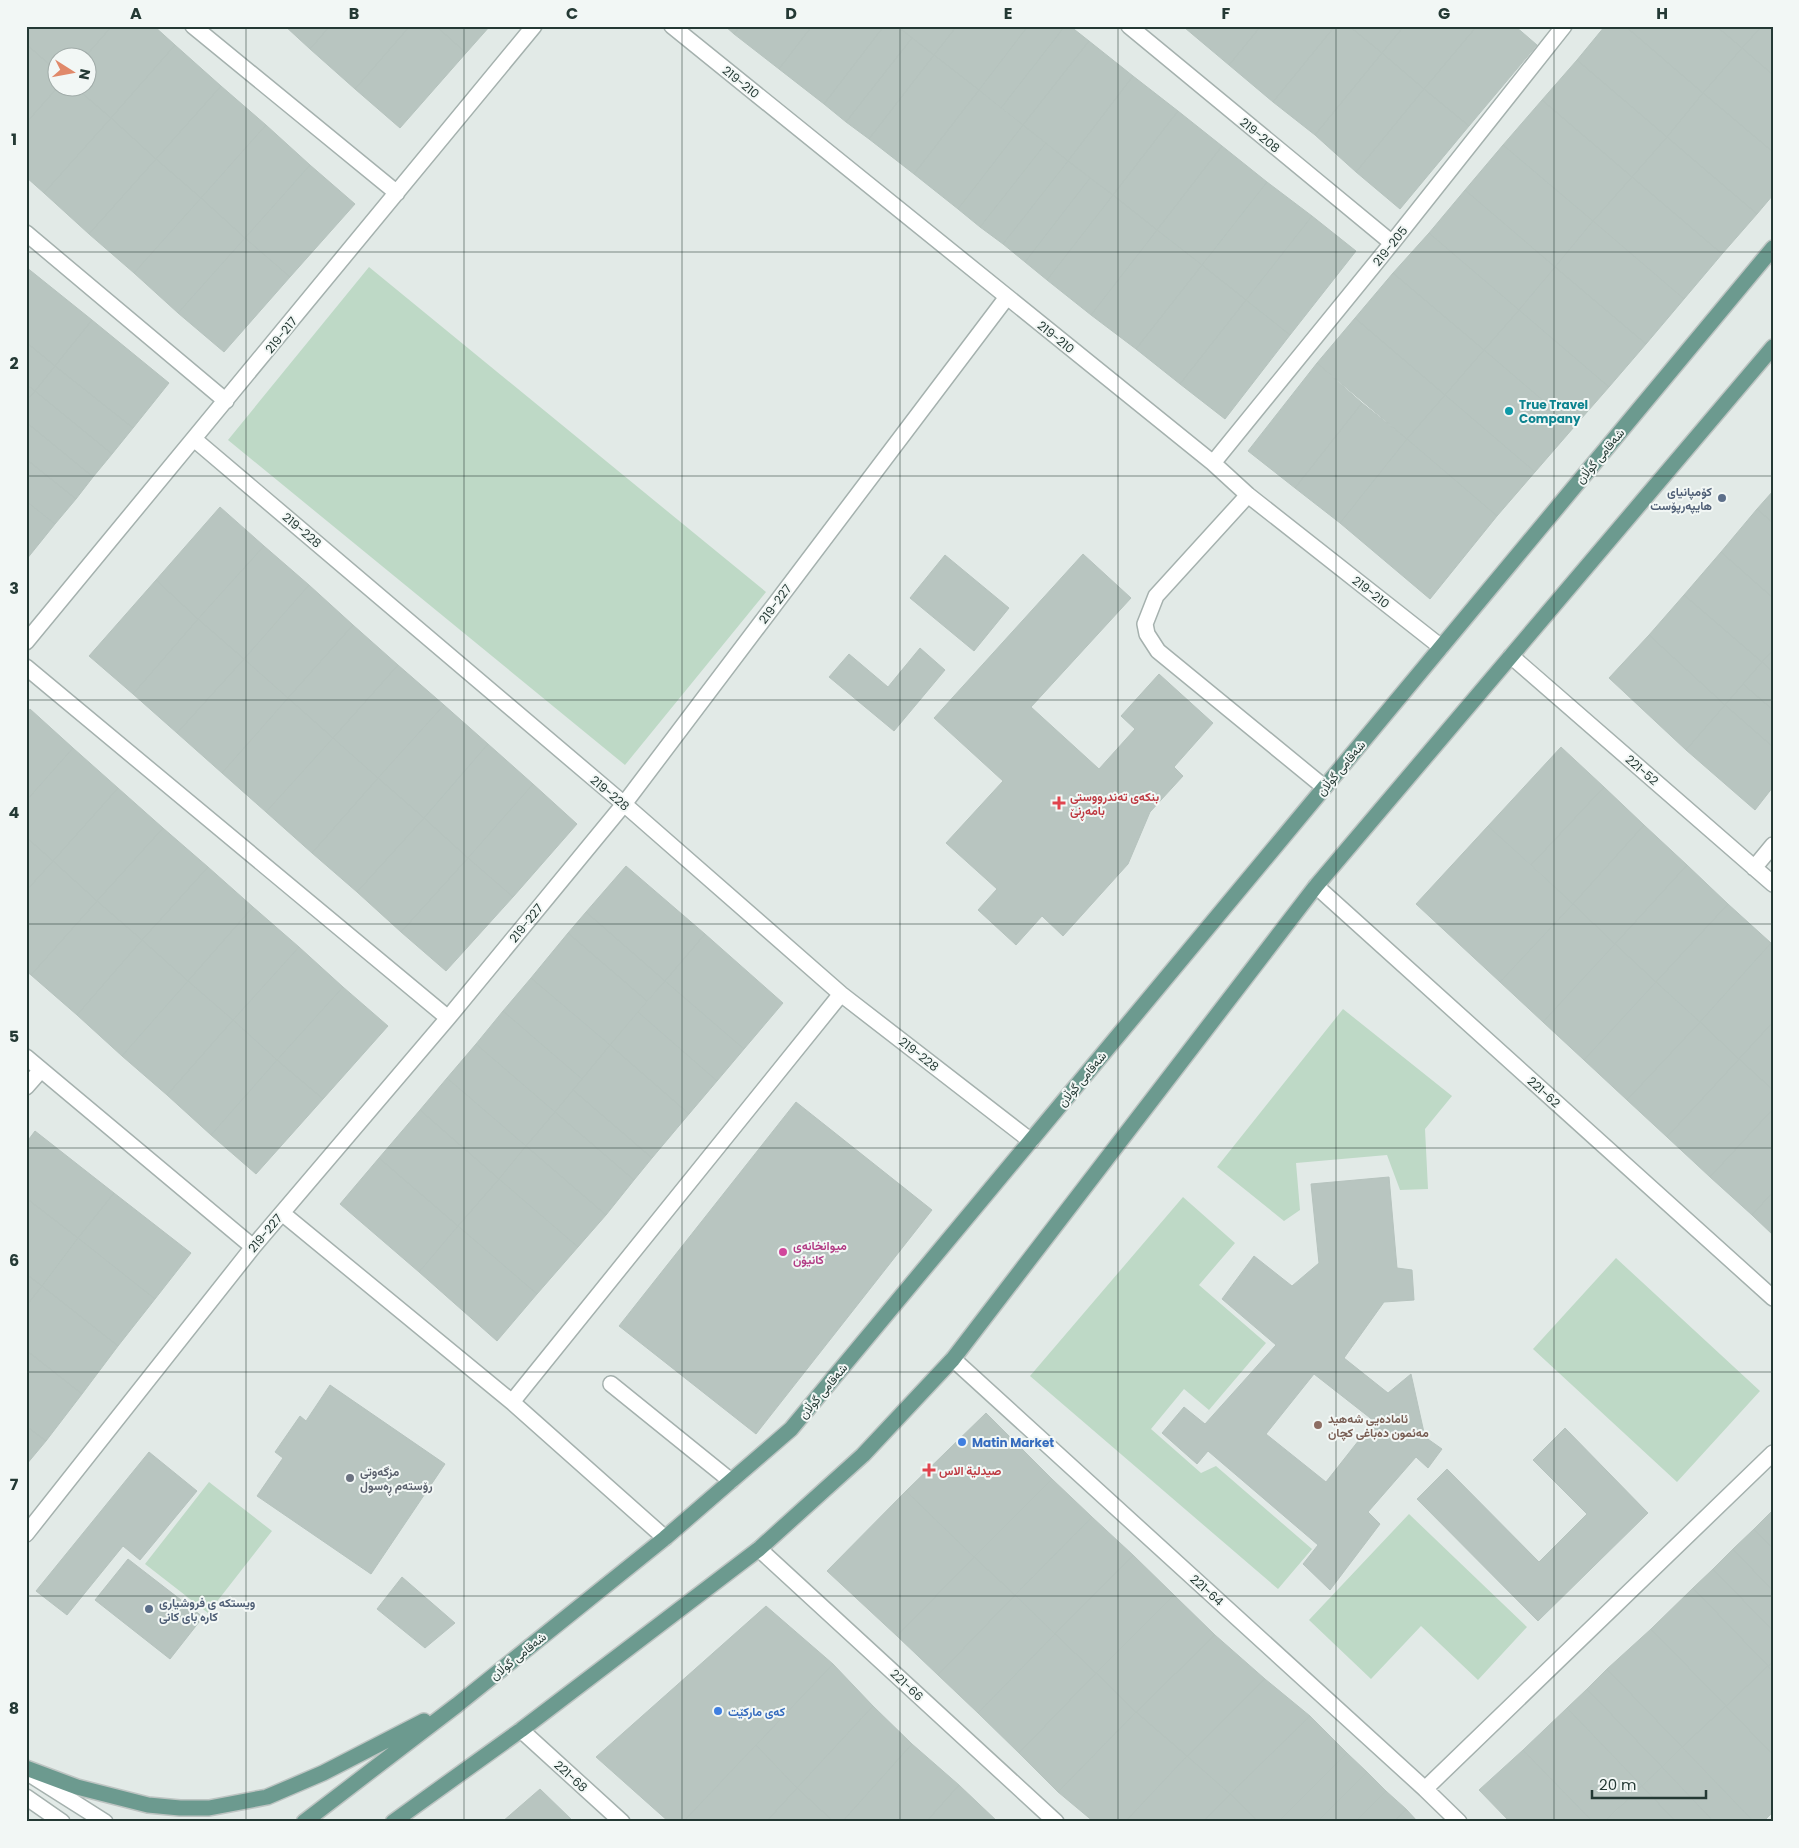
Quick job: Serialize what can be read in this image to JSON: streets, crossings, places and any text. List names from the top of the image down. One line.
{"streets":{"main road":["شەقامی گوڵان"],"street":["219-210","219-208","219-205","219-217","219-228","219-227","221-52","221-62","221-64","221-66","221-68"]},"crossings":[["219-210","219-205"],["219-210","شەقامی گوڵان"],["219-210","219-227"],["219-208","219-205"],["219-217","219-228"],["شەقامی گوڵان","219-228"],["219-228","219-227"]],"places":{"other":["True Travel Company","کۆمپانیای هایپەرپۆست","میوانخانەی کانیۆن","ئامادەیی شەهید مەئمون دەباغی کچان","Matin Market","مزگەوتی رۆستەم ڕەسول","ويستكه ى فروشيارى كاره باى كانى","کەی مارکێت"],"health":["بنکەی تەندرووستی بامەڕنێ","صيدلية الاس"]},"scale_bar":"20 m","north":"right","grid":{"columns":["A","B","C","D","E","F","G","H"],"rows":["1","2","3","4","5","6","7","8"]}}
